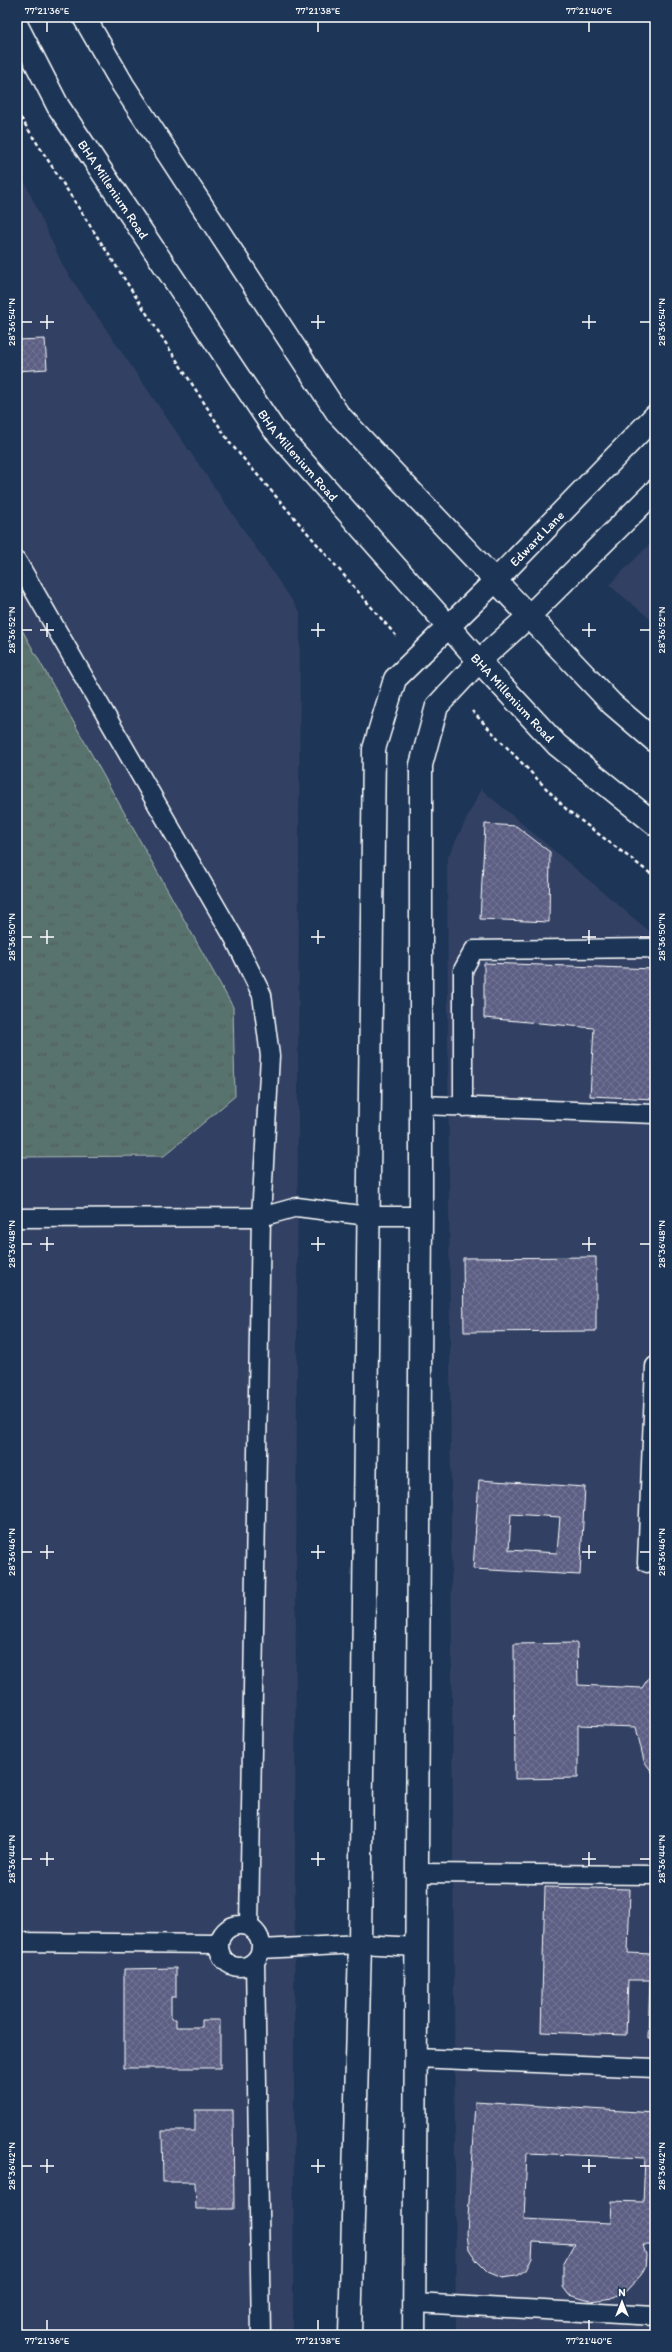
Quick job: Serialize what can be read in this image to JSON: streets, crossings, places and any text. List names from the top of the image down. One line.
{"streets":{"street":["BHA Millenium Road","Edward Lane"]},"crossings":[["BHA Millenium Road","Edward Lane"]],"north":"top","coordinates":["77°21'36\"E","77°21'38\"E","77°21'40\"E","28°36'54\"N","28°36'52\"N","28°36'50\"N","28°36'48\"N","28°36'46\"N","28°36'44\"N","28°36'42\"N"]}
